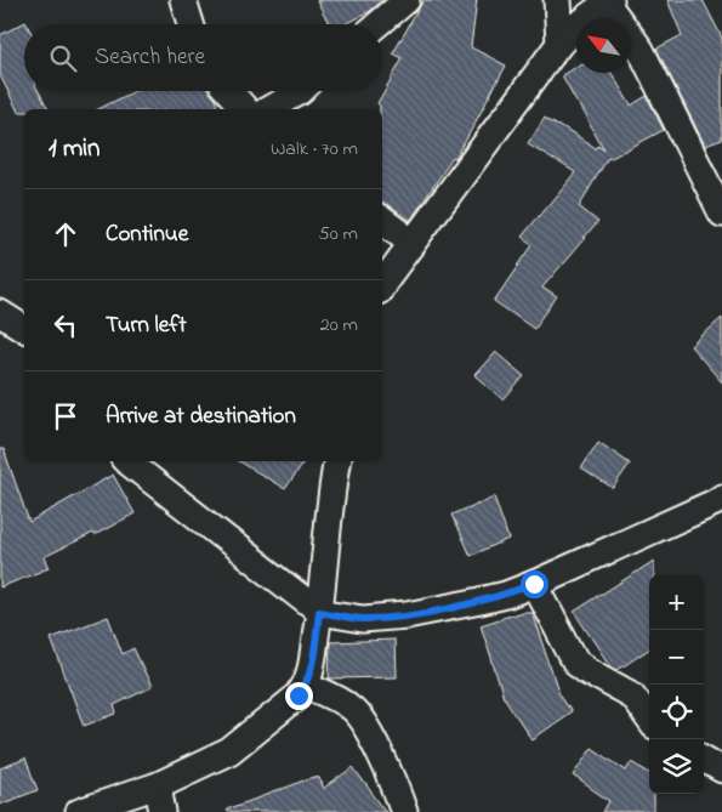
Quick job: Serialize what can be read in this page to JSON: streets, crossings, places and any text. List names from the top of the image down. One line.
{"north":"top left","page":{"search":"Search here","heading":["1 min","Walk · 70 m"],"list":[["Continue","50 m"],["Turn left","20 m"],"Arrive at destination"],"map_buttons":["+","−"]}}
